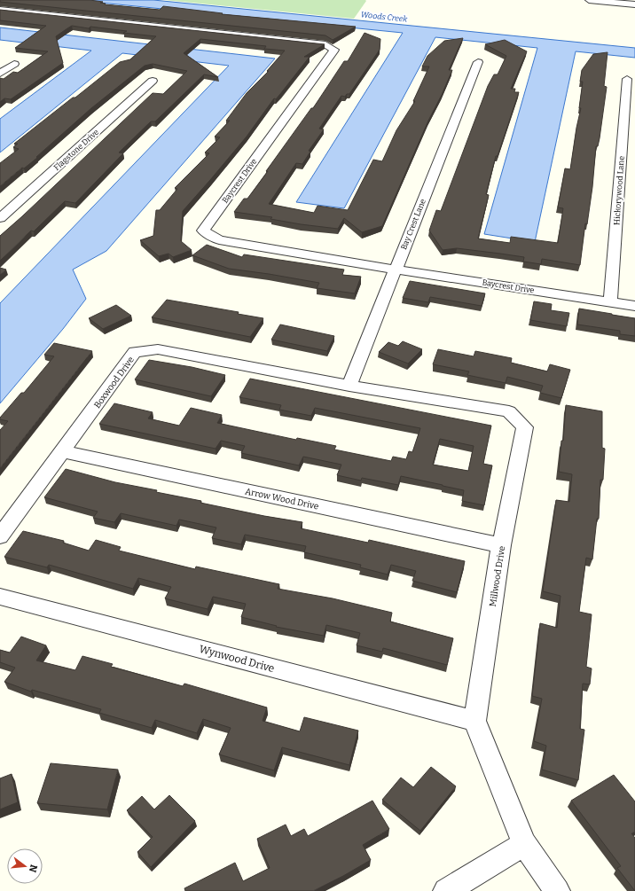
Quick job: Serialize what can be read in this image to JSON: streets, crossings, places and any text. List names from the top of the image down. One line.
{"streets":{"street":["Flagstone Drive","Baycrest Drive","Hickorywood Lane","Bay Crest Lane","Boxwood Drive","Arrow Wood Drive","Millwood Drive","Wynwood Drive"]},"crossings":[["Baycrest Drive","Hickorywood Lane"],["Baycrest Drive","Bay Crest Lane"],["Bay Crest Lane","Boxwood Drive"],["Bay Crest Lane","Millwood Drive"],["Boxwood Drive","Arrow Wood Drive"],["Boxwood Drive","Millwood Drive"],["Arrow Wood Drive","Millwood Drive"],["Millwood Drive","Wynwood Drive"]],"water":["Woods Creek"],"north":"right"}
